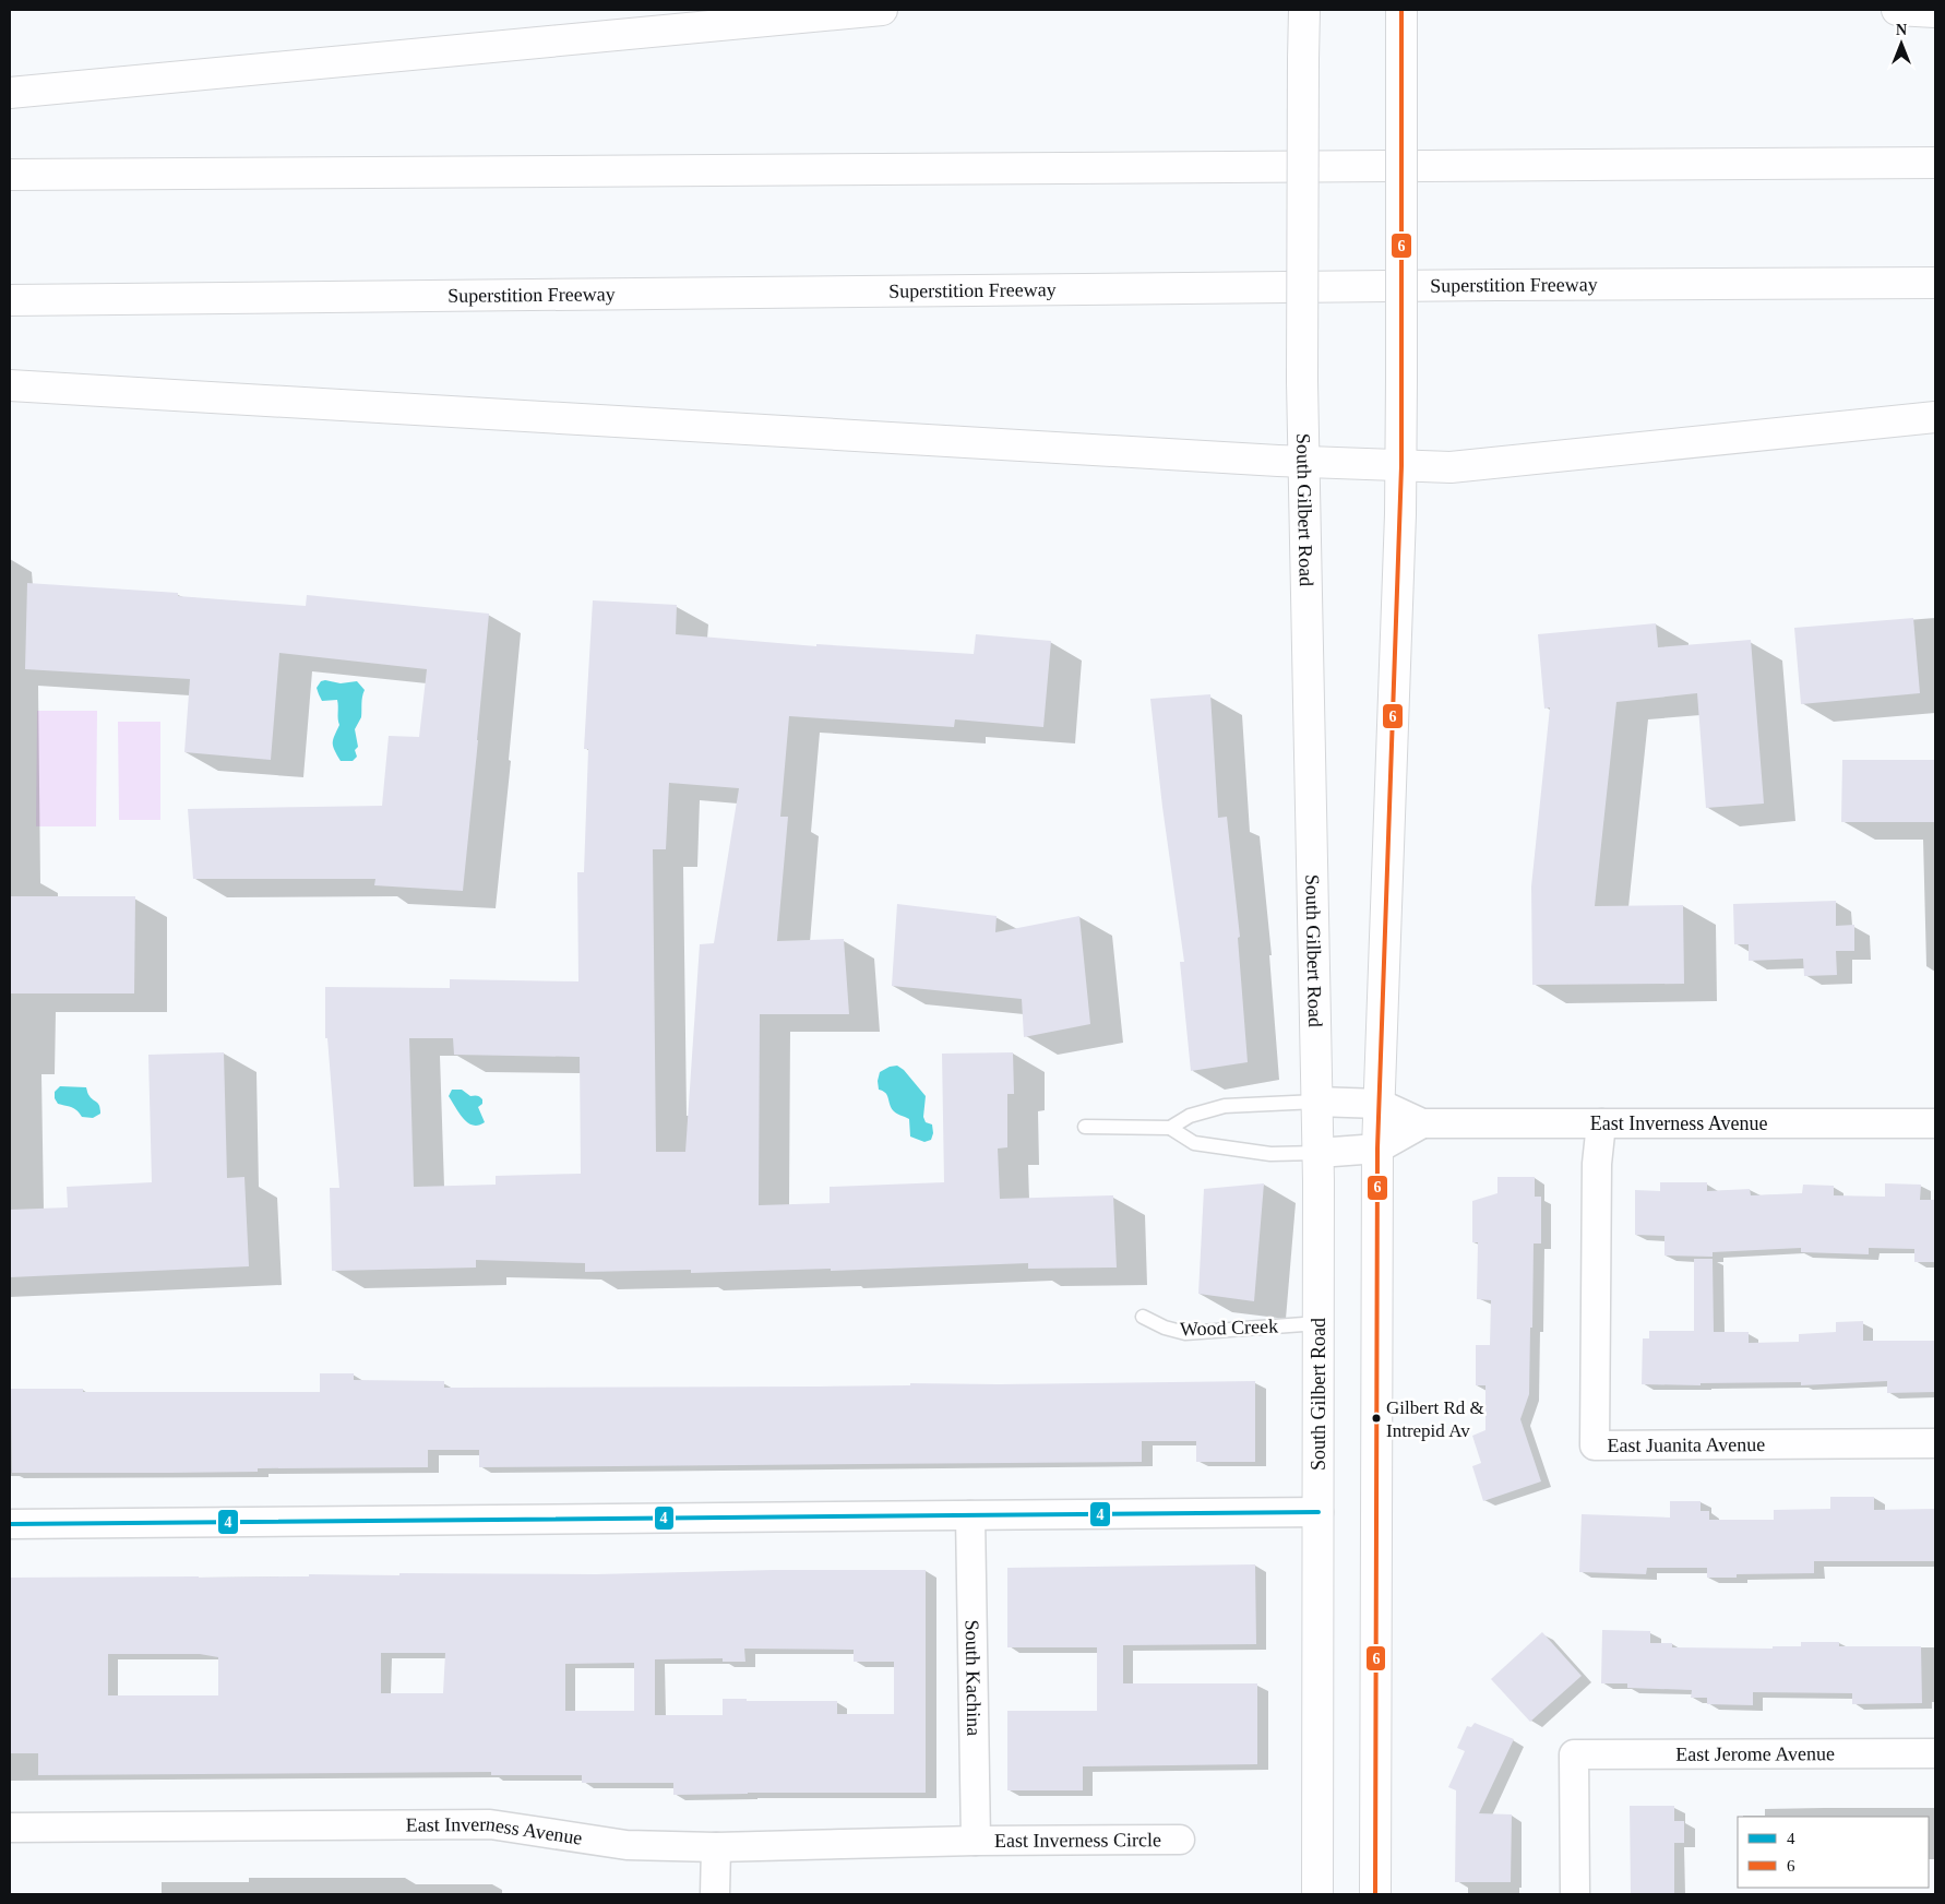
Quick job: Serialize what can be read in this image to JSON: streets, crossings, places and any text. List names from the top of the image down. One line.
{"streets":{"main road":["Superstition Freeway","South Gilbert Road"],"street":["East Inverness Avenue","East Juanita Avenue","South Kachina","East Jerome Avenue","East Inverness Circle"],"lane":["Wood Creek"]},"crossings":[["South Gilbert Road","East Inverness Avenue"],["South Gilbert Road","Wood Creek"],["East Inverness Avenue","East Juanita Avenue"],["East Inverness Avenue","South Kachina"],["East Inverness Avenue","East Inverness Circle"],["South Kachina","East Inverness Circle"]],"places":["Gilbert Rd & Intrepid Av"],"lines":["transit line 6","transit line 4"],"legend":["4","6"],"north":"top"}
